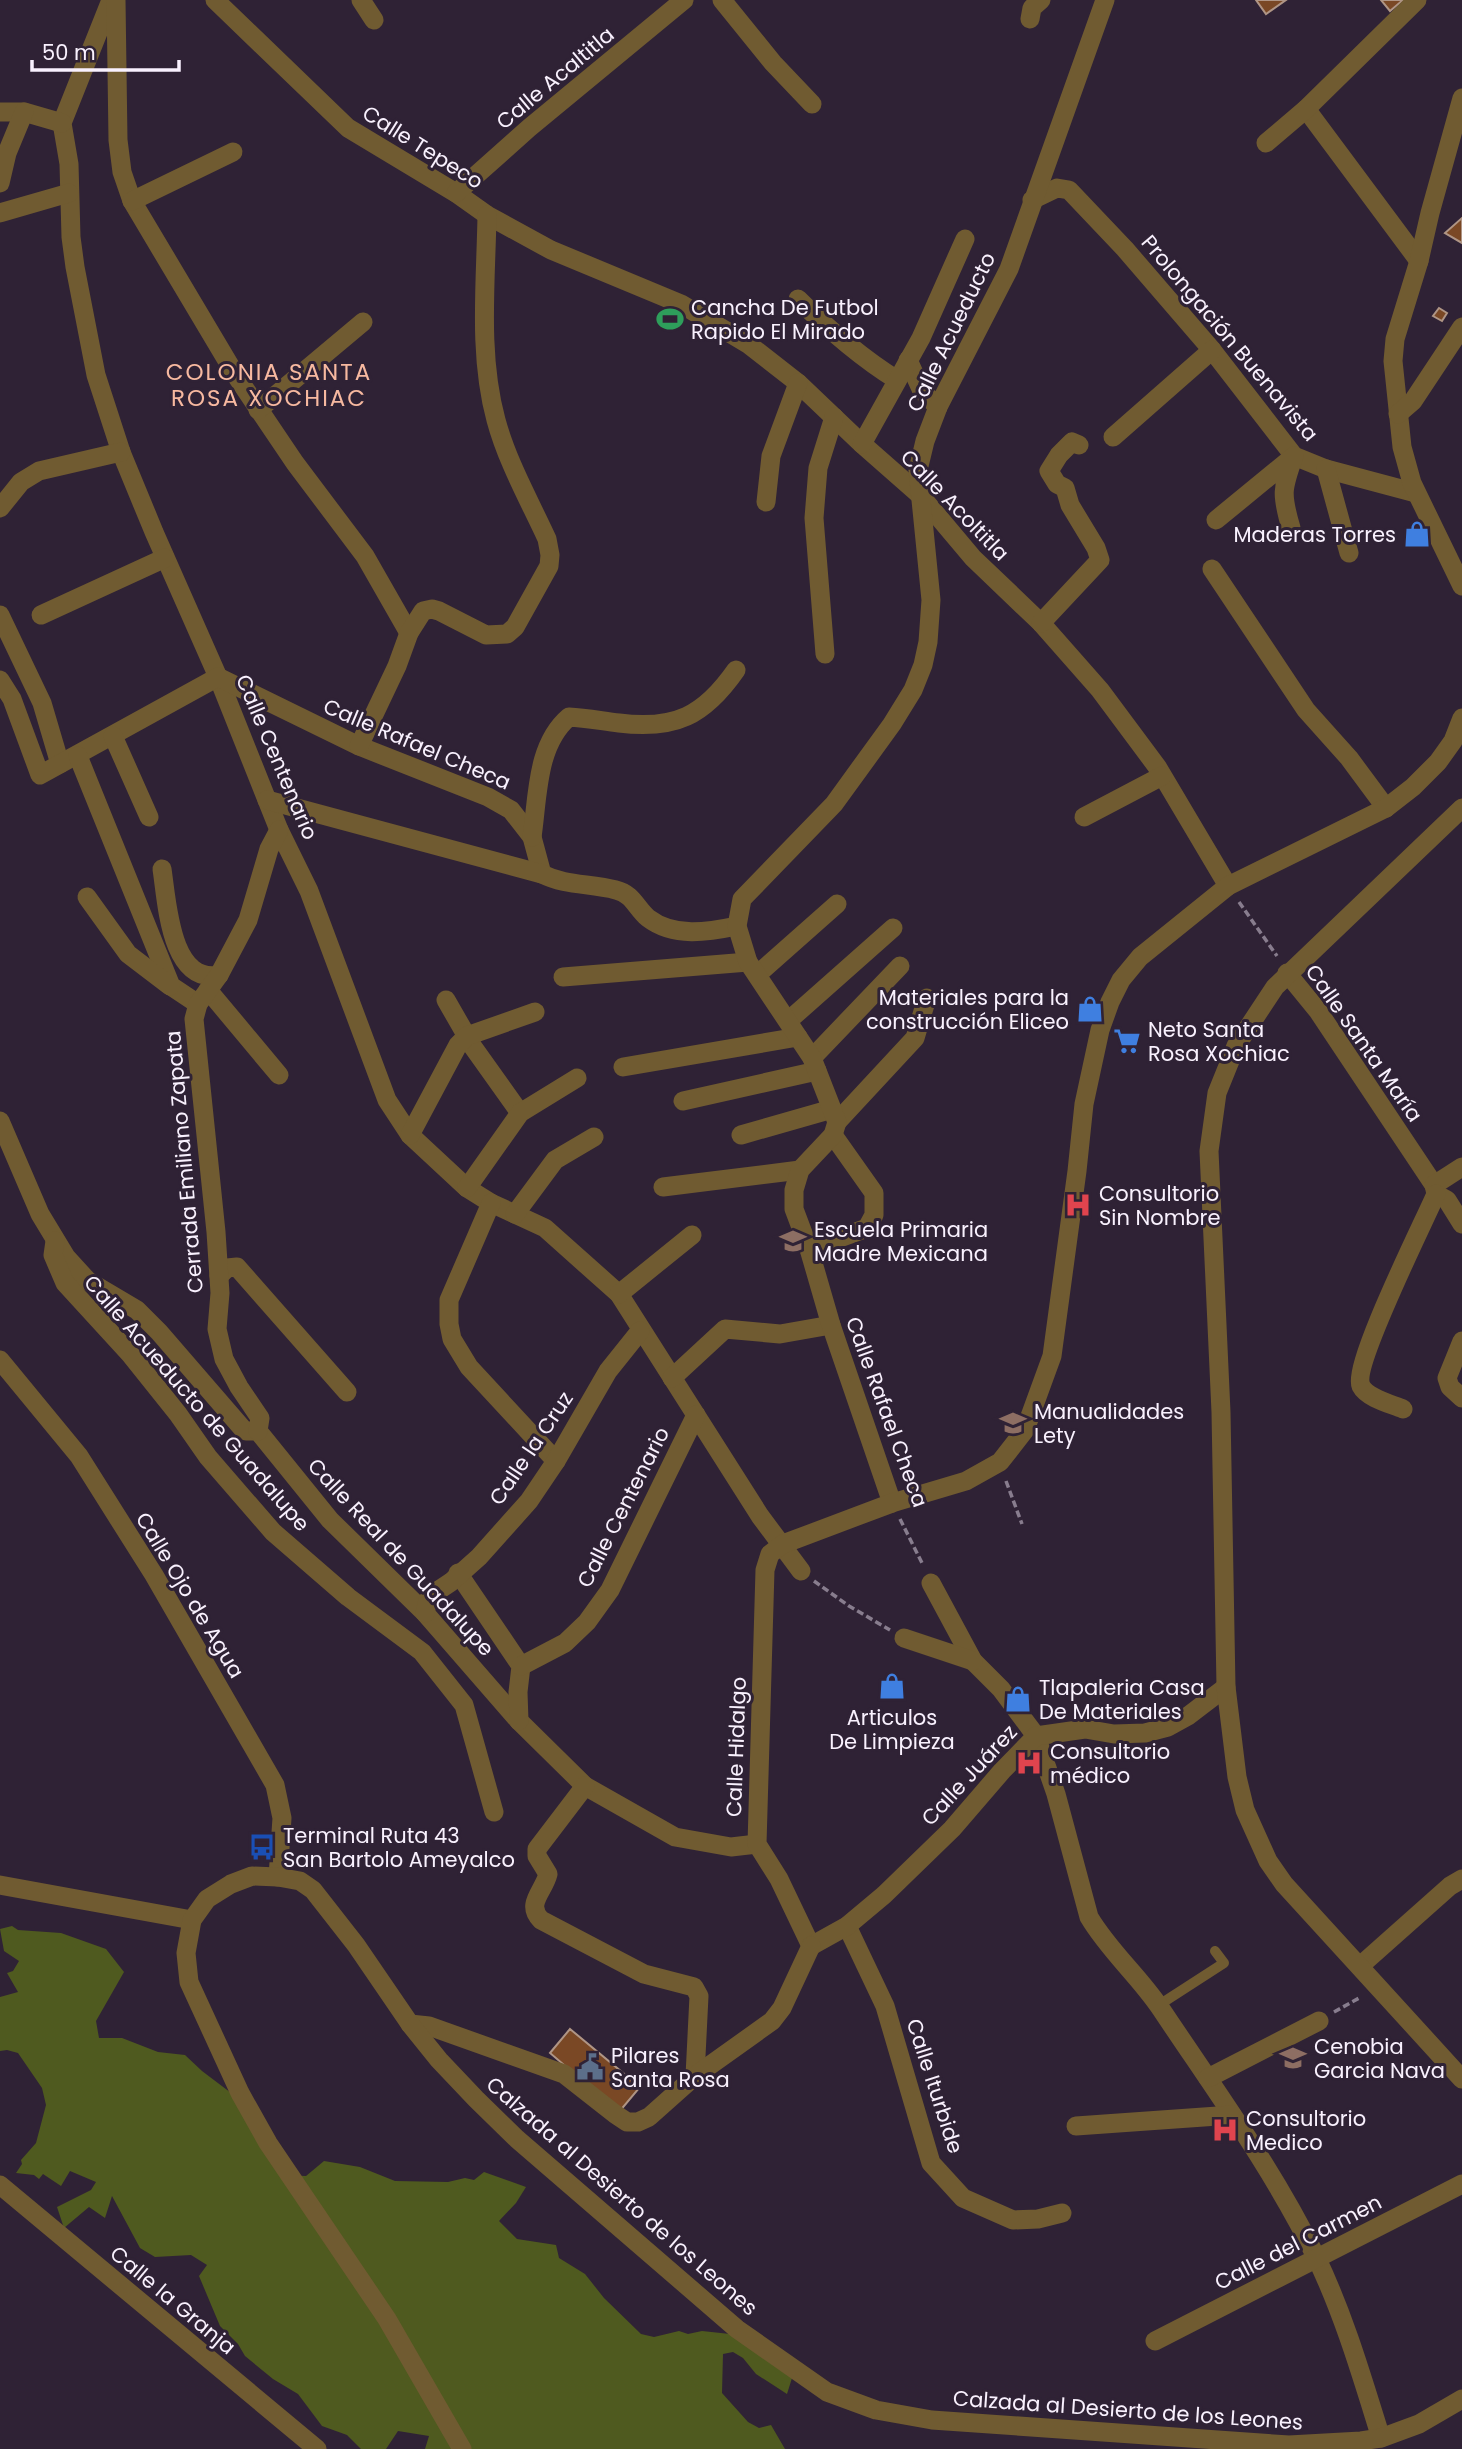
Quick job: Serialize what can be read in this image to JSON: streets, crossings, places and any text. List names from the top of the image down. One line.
{"streets":{"street":["Calle Acaltitla","Calle Tepeco","Calle Acueducto","Prolongación Buenavista","Calle Acoltitla","Calle Rafael Checa","Calle Centenario","Calle Santa María","Cerrada Emiliano Zapata","Calle Acueducto de Guadalupe","Calle la Cruz","Calle Real de Guadalupe","Calle Ojo de Agua","Calle Hidalgo","Calle Juárez","Calle Iturbide","Calzada al Desierto de los Leones","Calle del Carmen","Calle la Granja"]},"crossings":[["Calle Acaltitla","Calle Tepeco"],["Calle Tepeco","Calle Acoltitla"],["Calle Acueducto","Prolongación Buenavista"],["Calle Acueducto","Calle Acoltitla"],["Calle Acoltitla","Calle Santa María"],["Calle Rafael Checa","Calle Centenario"],["Calle Centenario","Cerrada Emiliano Zapata"],["Calle Centenario","Calle la Cruz"],["Calle Centenario","Calle Hidalgo"],["Cerrada Emiliano Zapata","Calle Real de Guadalupe"],["Calle Acueducto de Guadalupe","Calle Real de Guadalupe"],["Calle la Cruz","Calle Real de Guadalupe"],["Calle Real de Guadalupe","Calle Hidalgo"],["Calle Ojo de Agua","Calzada al Desierto de los Leones"],["Calle Hidalgo","Calle Juárez"],["Calle Juárez","Calle Iturbide"]],"districts":["COLONIA SANTA ROSA XOCHIAC"],"places":{"sports":["Cancha De Futbol Rapido El Mirado"],"shop":["Maderas Torres","Materiales para la construcción Eliceo","Articulos De Limpieza","Tlapaleria Casa De Materiales"],"supermarket":["Neto Santa Rosa Xochiac"],"hospital":["Consultorio Sin Nombre","Consultorio médico","Consultorio Medico"],"school or university":["Escuela Primaria Madre Mexicana","Manualidades Lety","Cenobia Garcia Nava"],"bus stop":["Terminal Ruta 43 San Bartolo Ameyalco"],"public building":["Pilares Santa Rosa"]},"scale_bar":"50 m"}
